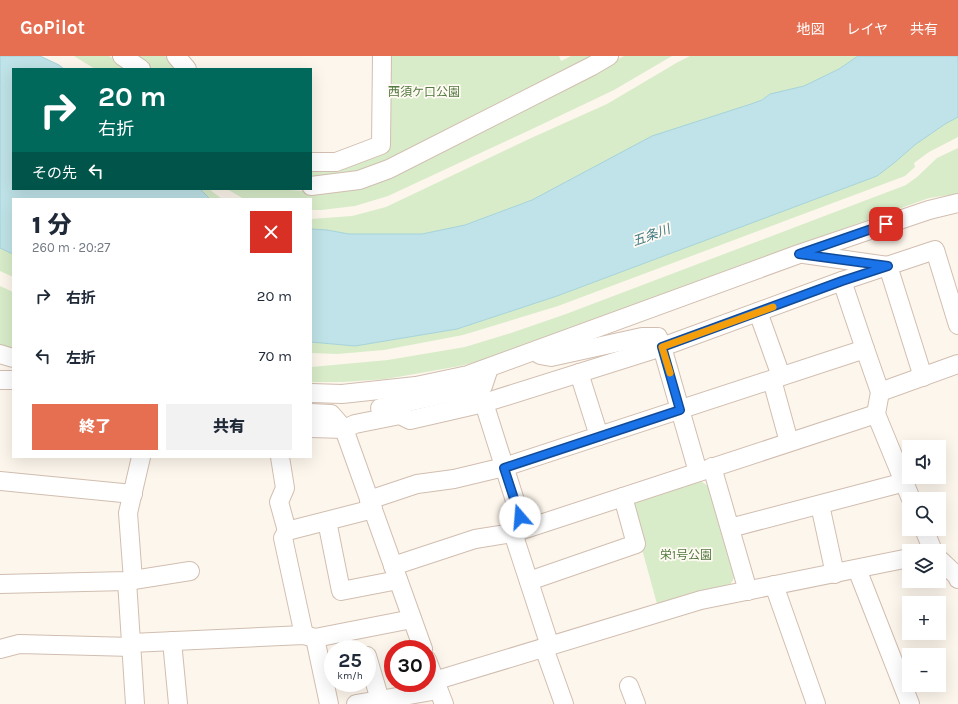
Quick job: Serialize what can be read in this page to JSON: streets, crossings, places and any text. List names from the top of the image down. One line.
{"water":["五条川"],"parks":["西須ケ口公園","栄1号公園"],"page":{"header":"GoPilot","nav":["地図","レイヤ","共有"],"turn":["20 m","右折"],"then":"その先","heading":["1 分","260 m · 20:27"],"list":[{"name":"右折","value":"20 m"},{"name":"左折","value":"70 m"}],"buttons":["終了","共有"],"map_buttons":["+","−"],"speed":"25 km/h","limit":"30"}}
